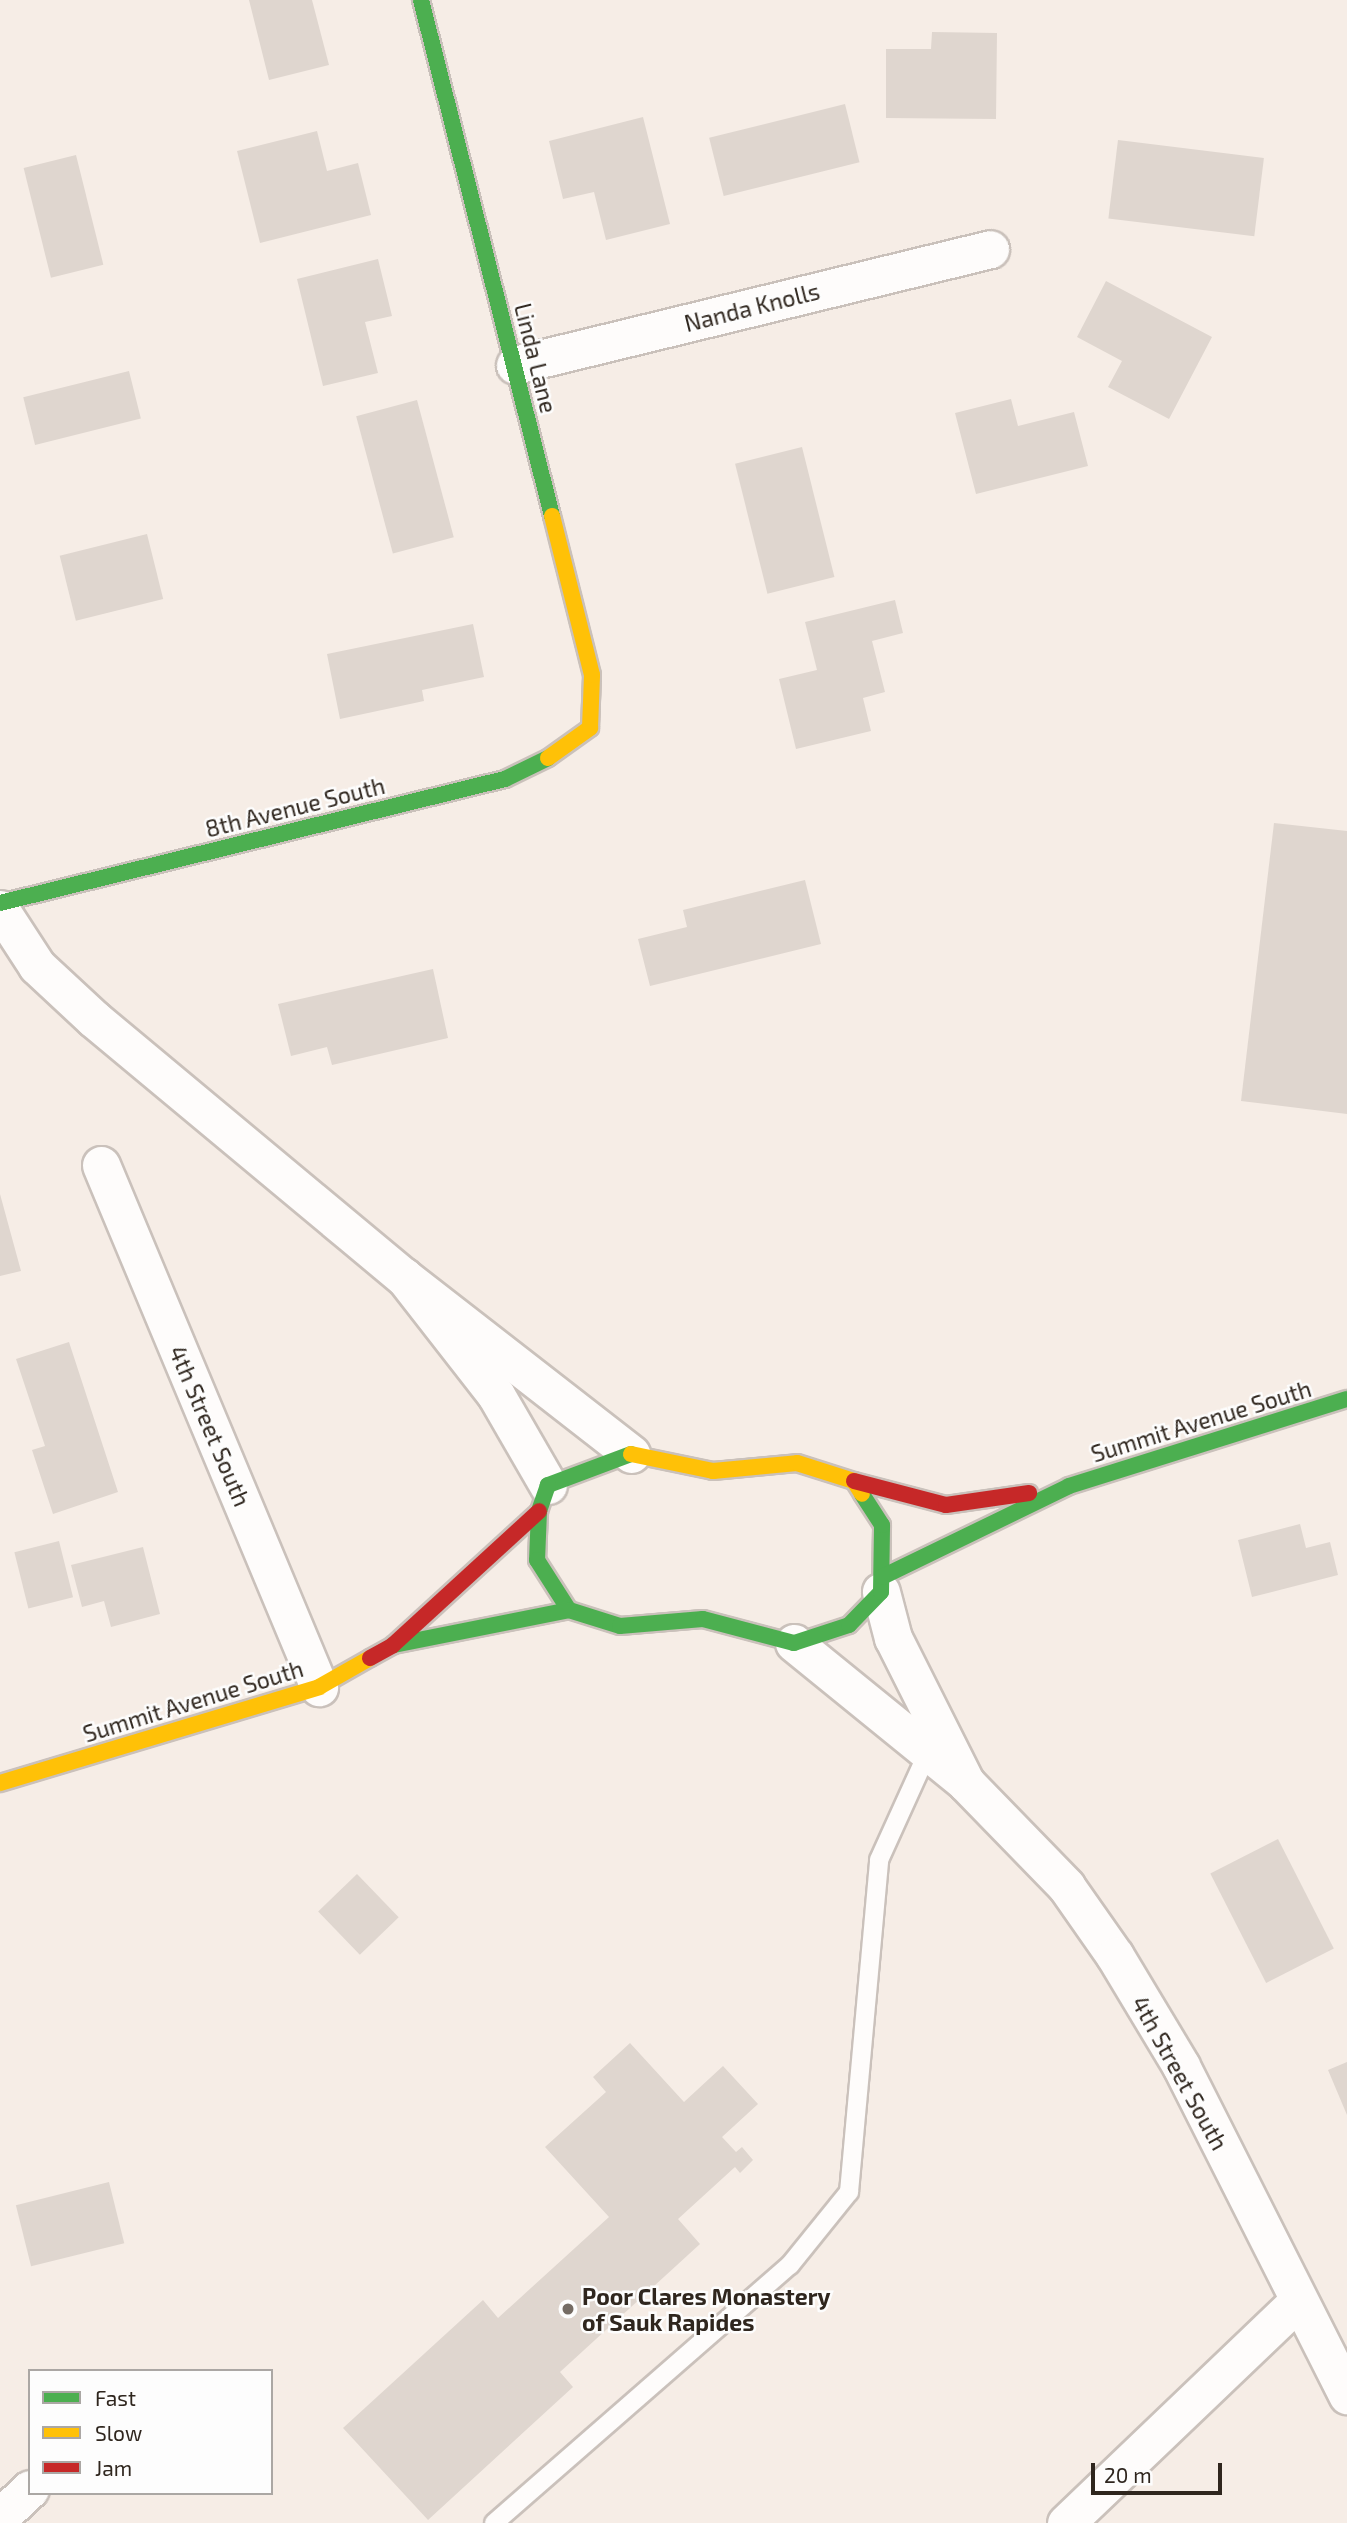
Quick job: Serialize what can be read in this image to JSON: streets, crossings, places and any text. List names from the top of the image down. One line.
{"streets":{"street":["Nanda Knolls","Linda Lane","8th Avenue South","Summit Avenue South","4th Street South"]},"crossings":[["Nanda Knolls","Linda Lane"],["Linda Lane","8th Avenue South"],["Summit Avenue South","4th Street South"]],"places":["Poor Clares Monastery of Sauk Rapides"],"legend":["Fast","Slow","Jam"],"scale_bar":"20 m"}
